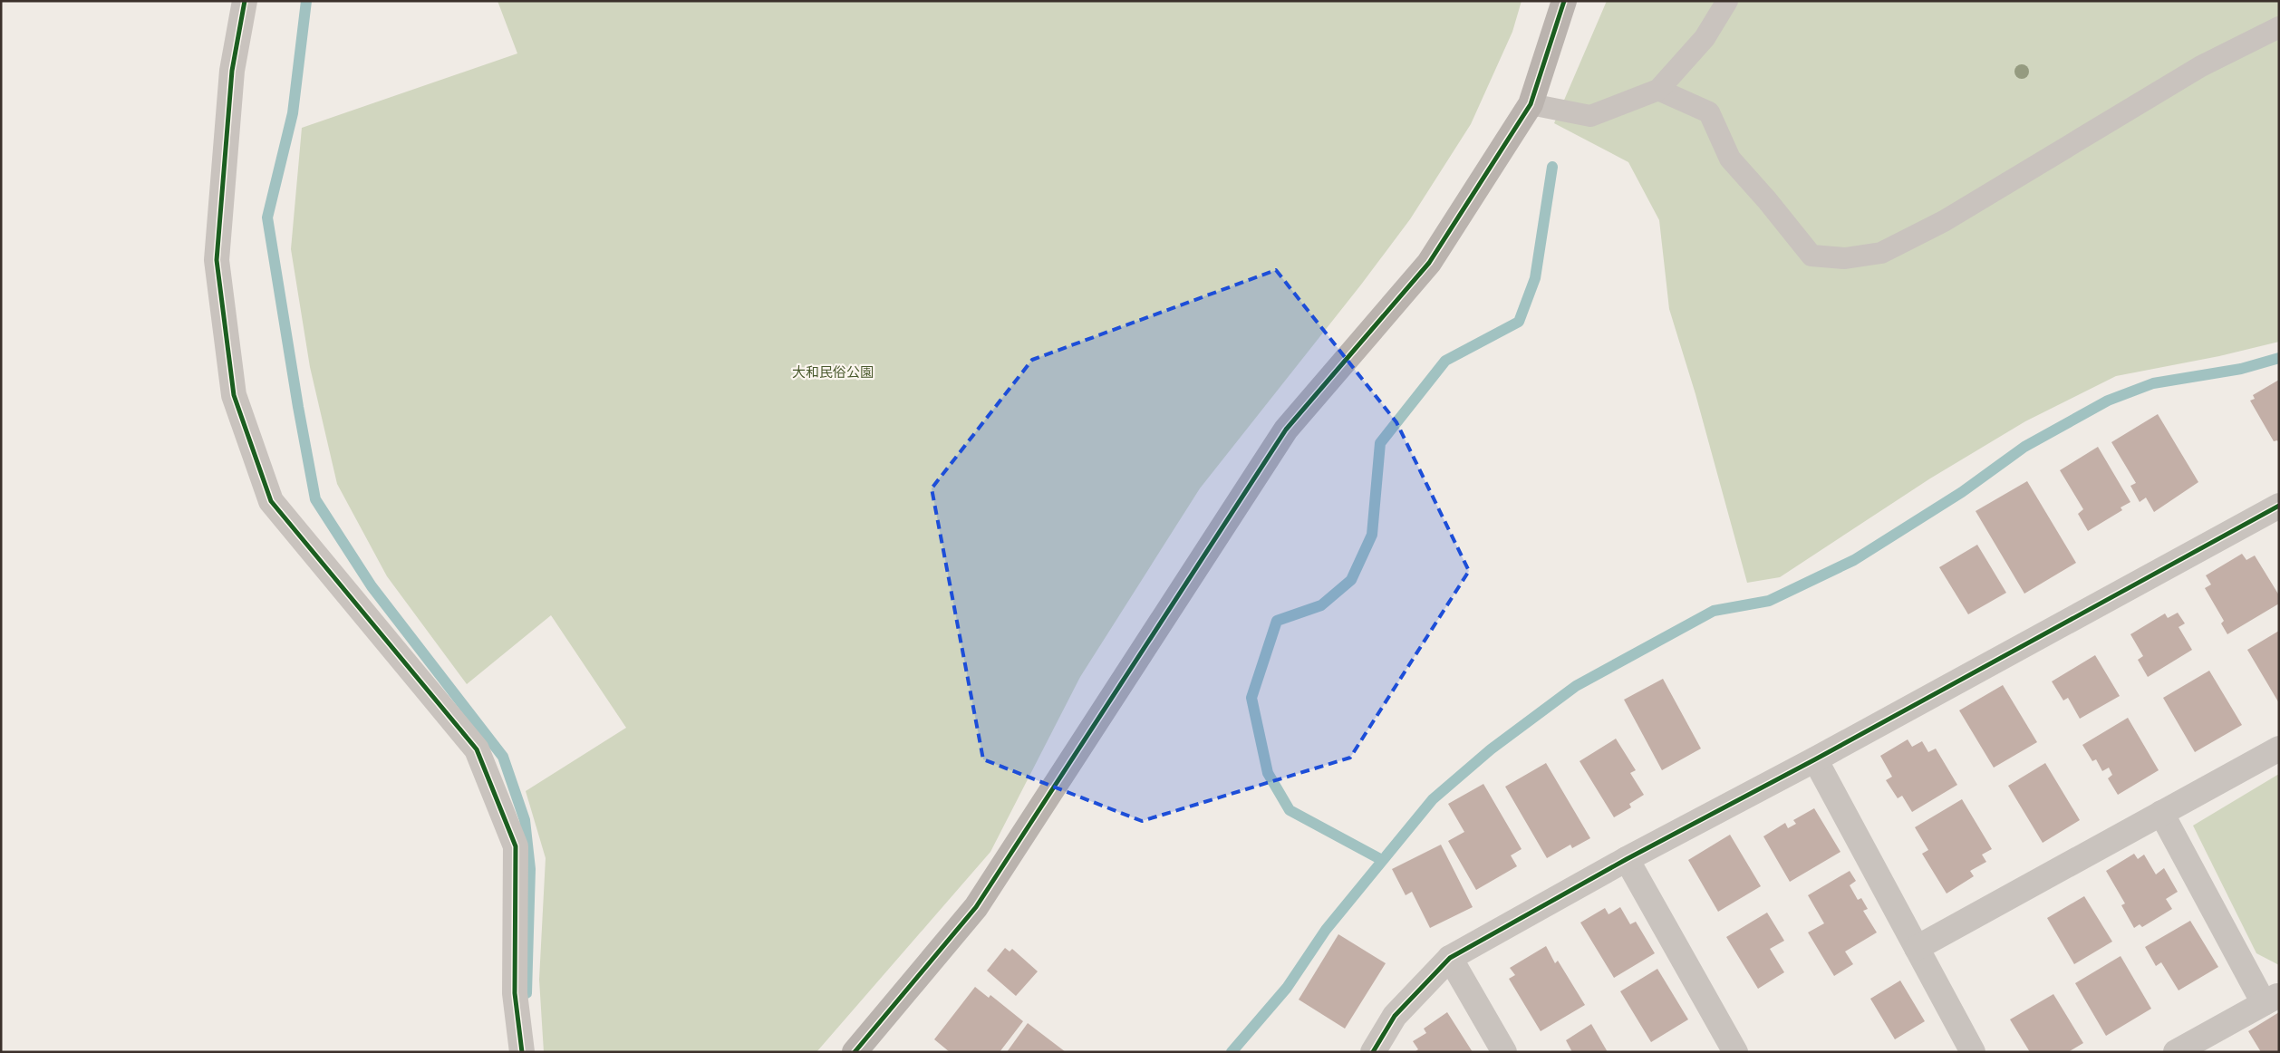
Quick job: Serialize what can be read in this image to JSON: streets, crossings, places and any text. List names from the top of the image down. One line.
{"parks":["大和民俗公園"]}
